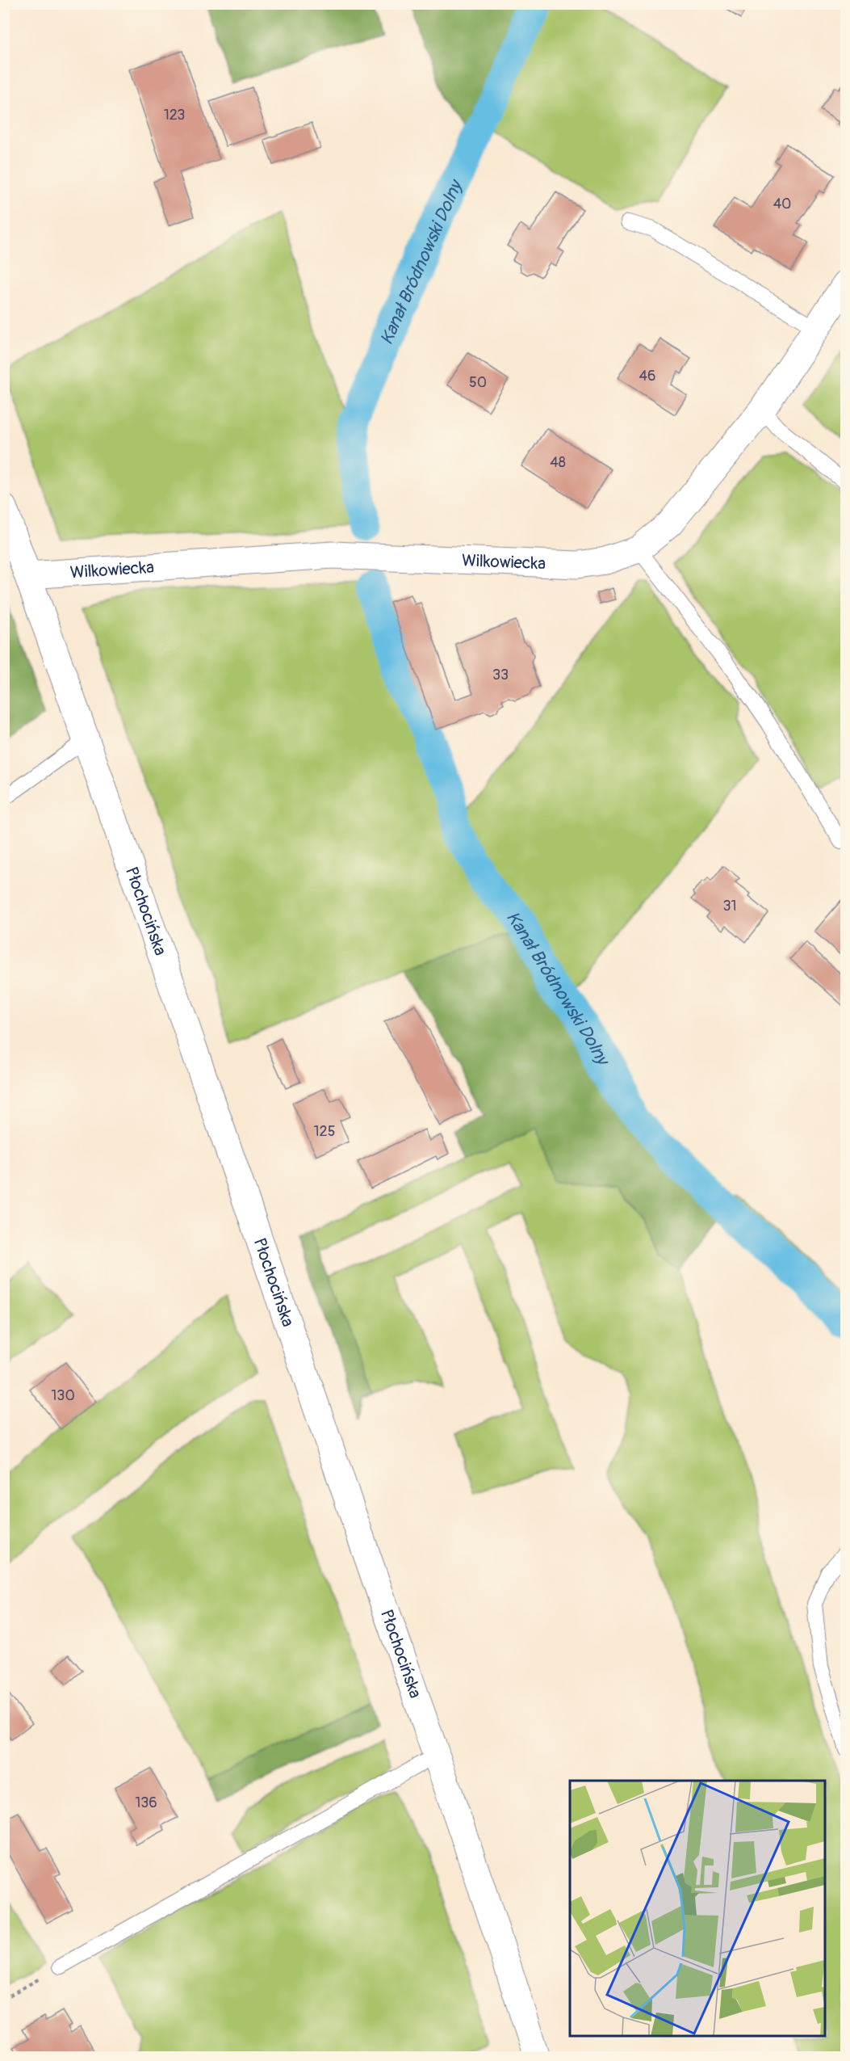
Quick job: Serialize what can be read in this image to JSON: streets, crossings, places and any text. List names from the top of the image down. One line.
{"streets":{"main road":["Wilkowiecka","Płochocińska"]},"crossings":[["Wilkowiecka","Płochocińska"]],"water":["Kanał Bródnowski Dolny"],"house_numbers":["123","40","46","50","48","33","31","125","130","136"]}
